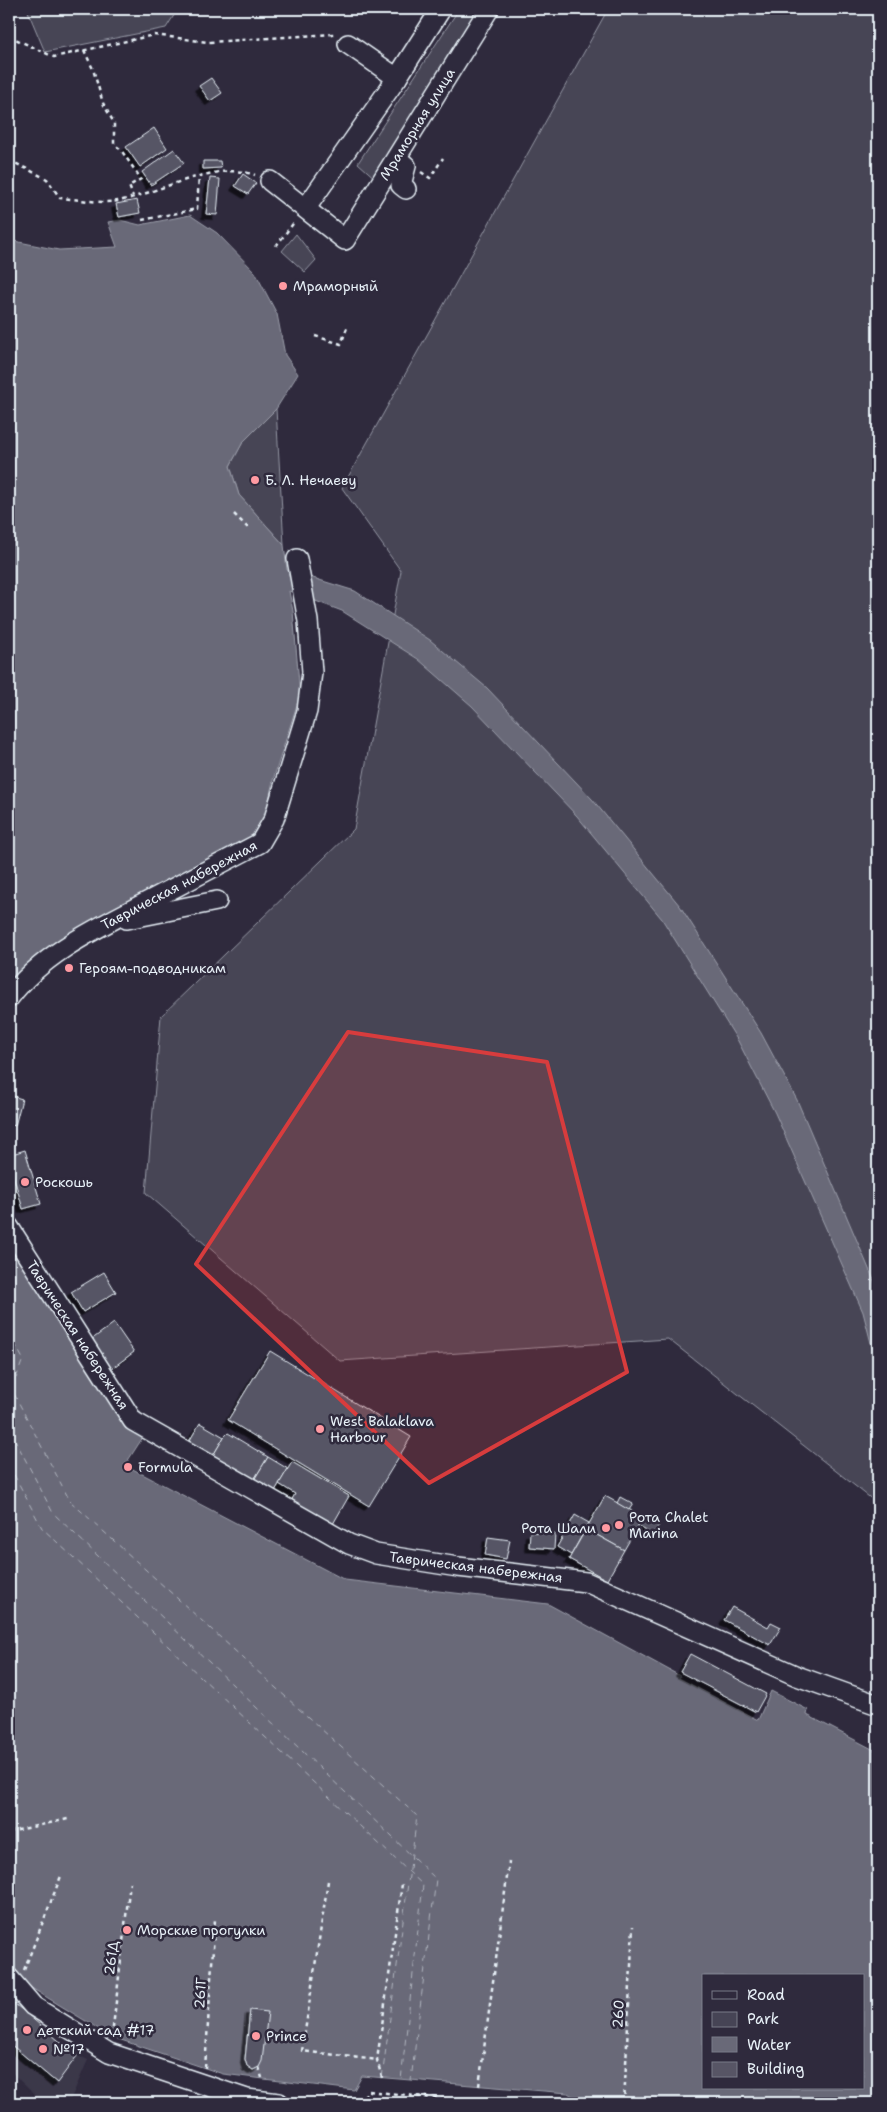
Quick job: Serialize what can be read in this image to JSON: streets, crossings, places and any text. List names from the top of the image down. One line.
{"streets":{"street":["Мраморная улица","Таврическая набережная"],"path":["261Д","261Г","260"]},"places":["Мраморный","Б. Л. Нечаеву","Героям-подводникам","Роскошь","West Balaklava Harbour","Formula","Рота Chalet Marina","Рота Шали","Морские прогулки","детский сад #17","Prince","№17"],"legend":["Road","Park","Water","Building"]}
